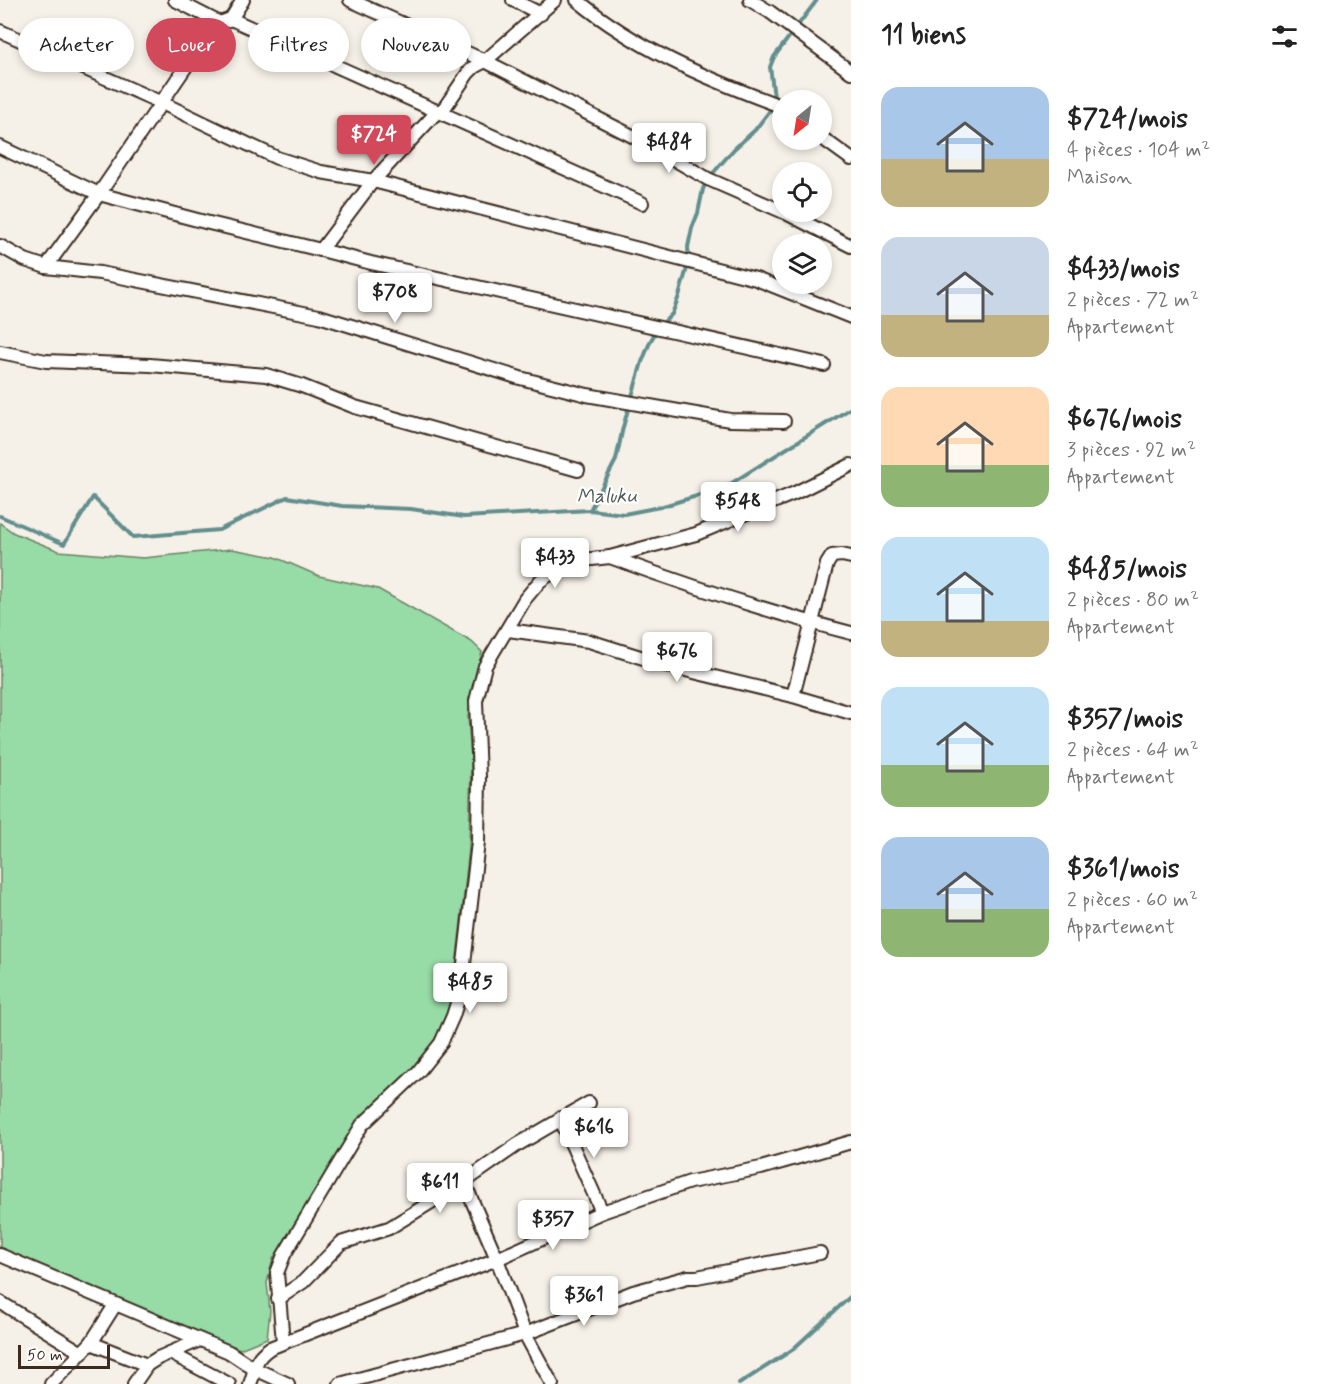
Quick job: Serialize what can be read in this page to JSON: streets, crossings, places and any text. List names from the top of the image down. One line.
{"water":["Maluku"],"scale_bar":"50 m","north":"bottom left","page":{"heading":"11 biens","chip":["Acheter","Louer","Filtres","Nouveau"],"list":[{"name":"$724/mois","note":"4 pièces · 104 m² · Maison"},{"name":"$433/mois","note":"2 pièces · 72 m² · Appartement"},{"name":"$676/mois","note":"3 pièces · 92 m² · Appartement"},{"name":"$485/mois","note":"2 pièces · 80 m² · Appartement"},{"name":"$357/mois","note":"2 pièces · 64 m² · Appartement"},{"name":"$361/mois","note":"2 pièces · 60 m² · Appartement"}],"price":["$724","$484","$708","$548","$433","$676","$485","$616","$611","$357","$361"],"scale":"50 m"}}
